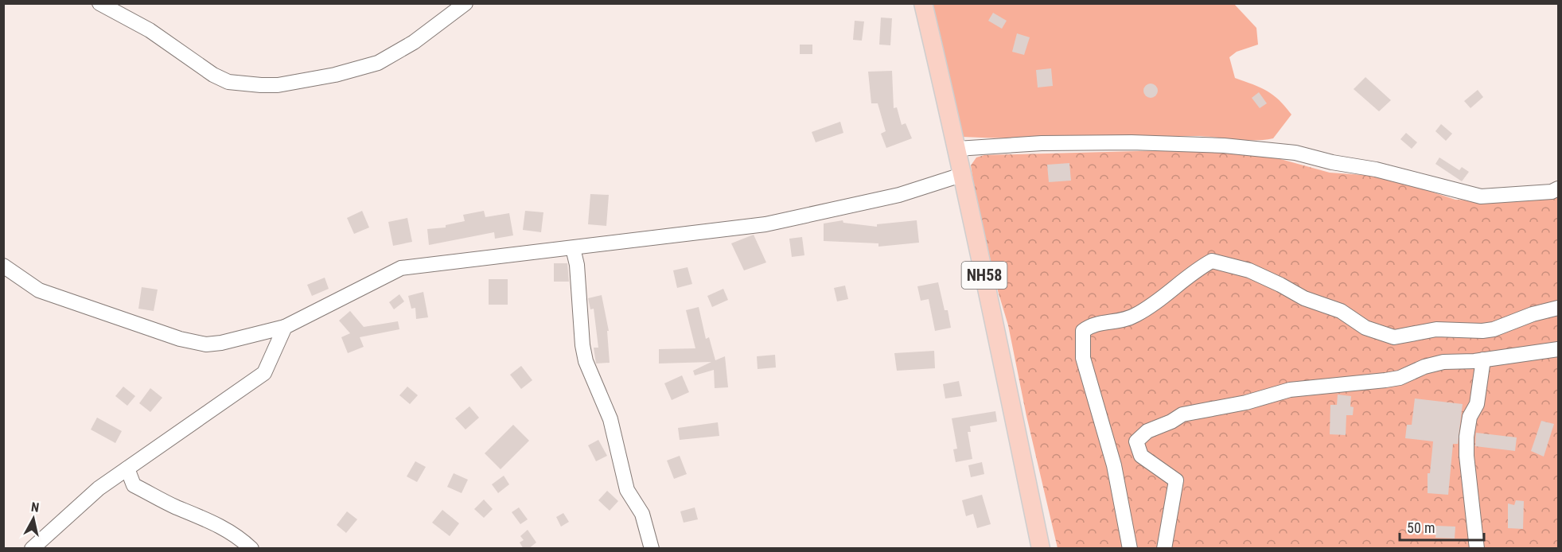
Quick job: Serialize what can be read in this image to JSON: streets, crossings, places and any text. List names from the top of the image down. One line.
{"streets":{"main road":["NH58"]},"scale_bar":"50 m","north":"top"}
